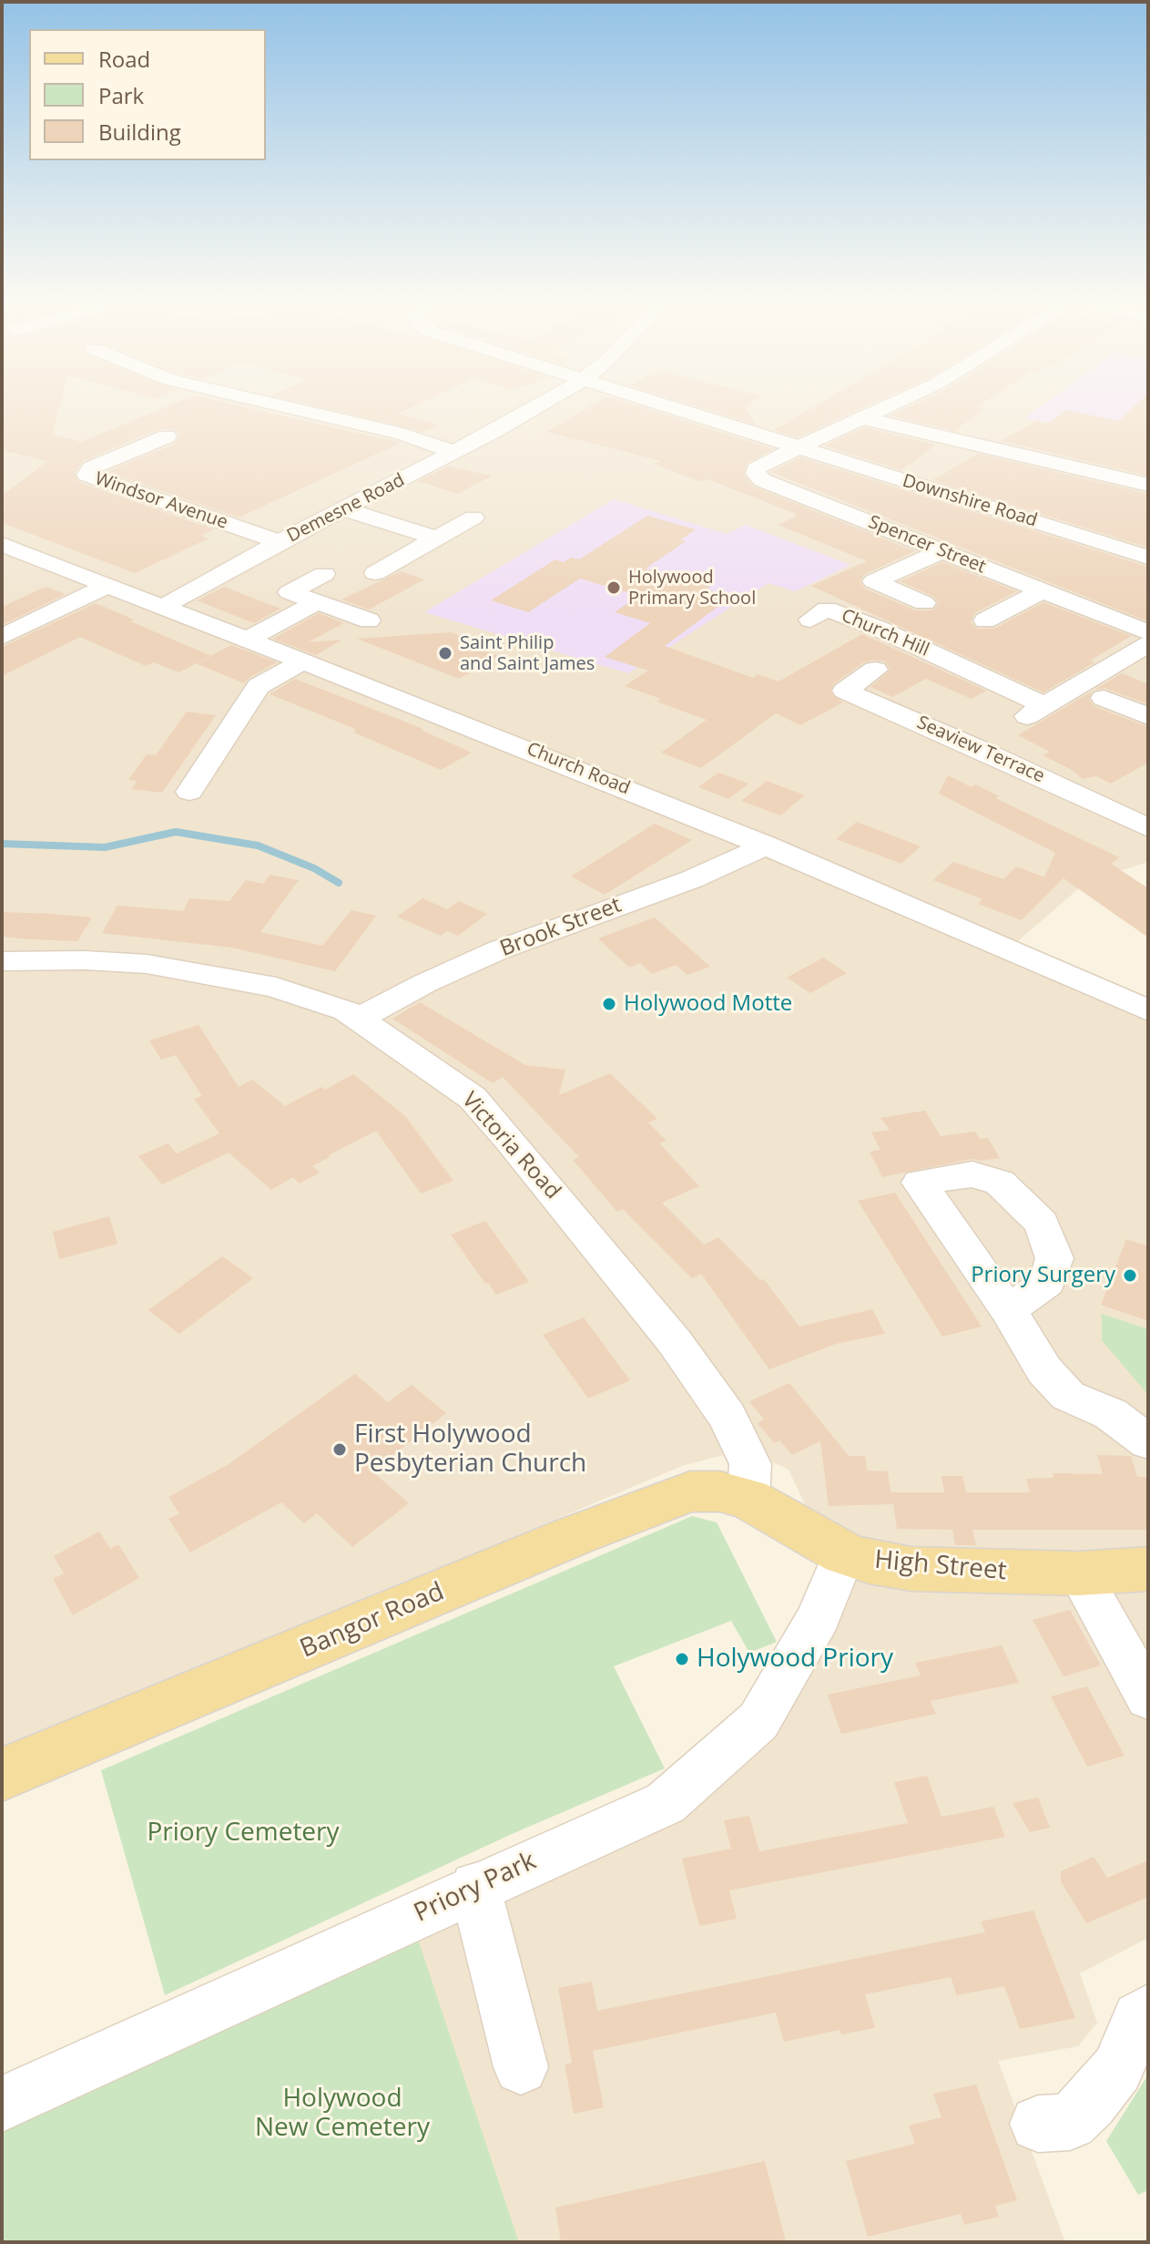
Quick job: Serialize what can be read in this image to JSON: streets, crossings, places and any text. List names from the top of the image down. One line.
{"streets":{"main road":["High Street","Bangor Road"],"street":["Windsor Avenue","Downshire Road","Demesne Road","Spencer Street","Church Hill","Seaview Terrace","Church Road","Brook Street","Victoria Road","Priory Park"]},"crossings":[["Windsor Avenue","Demesne Road"],["Downshire Road","Spencer Street"],["Demesne Road","Church Road"],["Church Road","Brook Street"],["Brook Street","Victoria Road"],["Victoria Road","High Street"],["Victoria Road","Bangor Road"],["High Street","Bangor Road"],["High Street","Priory Park"]],"parks":["Priory Cemetery","Holywood New Cemetery"],"places":["Holywood Primary School","Saint Philip and Saint James","Holywood Motte","Priory Surgery","First Holywood Pesbyterian Church","Holywood Priory"],"legend":["Road","Park","Building"]}
